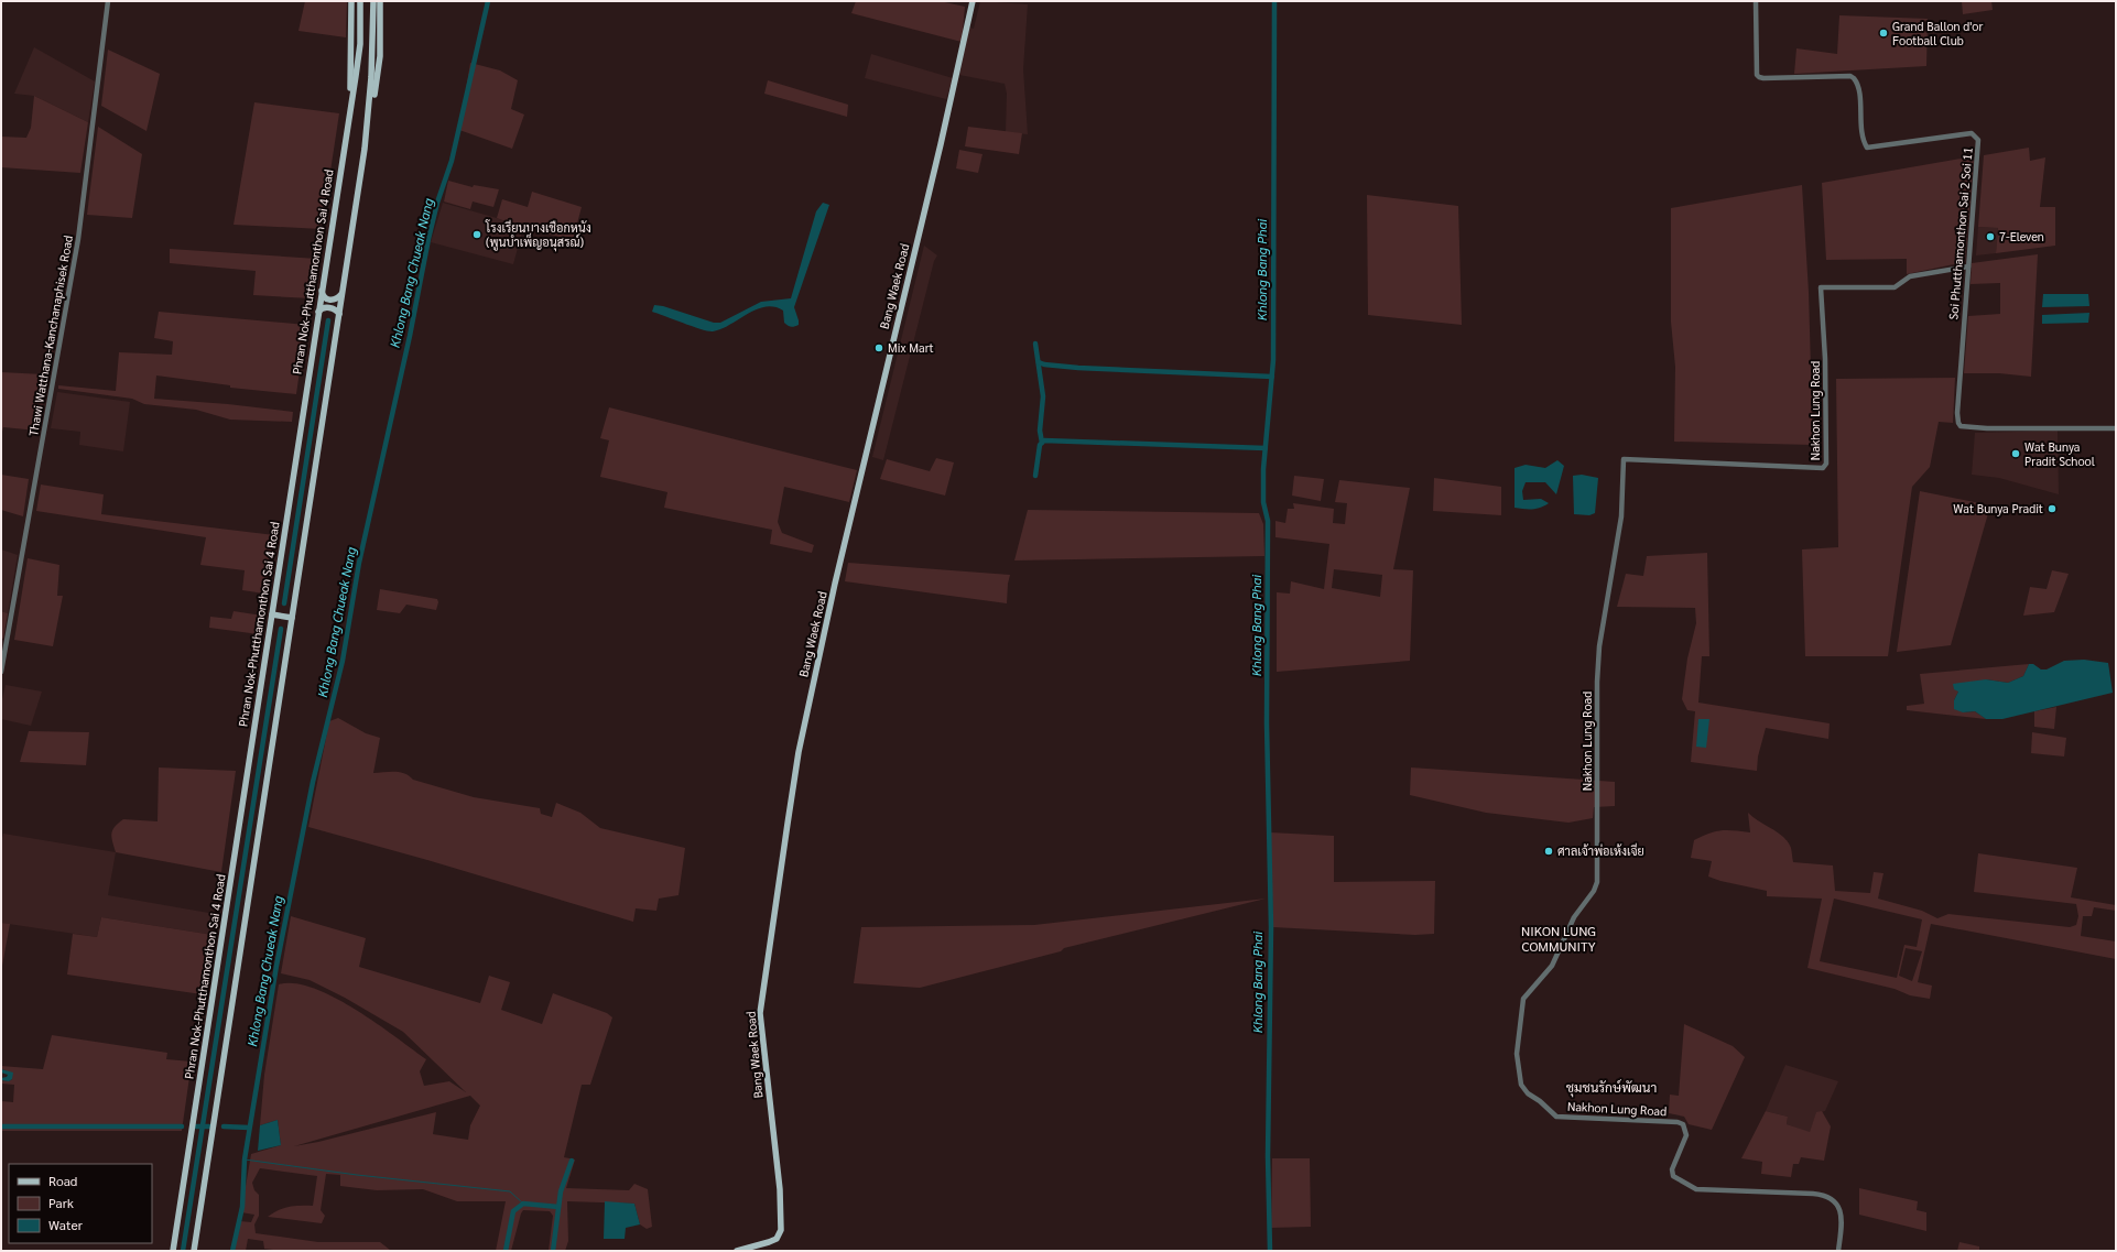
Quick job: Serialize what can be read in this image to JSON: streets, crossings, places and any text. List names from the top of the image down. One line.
{"streets":{"main road":["Phran Nok-Phutthamonthon Sai 4 Road","Bang Waek Road"],"street":["Soi Phutthamonthon Sai 2 Soi 11","Thawi Watthana-Kanchanaphisek Road","Nakhon Lung Road"]},"crossings":[["Soi Phutthamonthon Sai 2 Soi 11","Nakhon Lung Road"]],"districts":["NIKON LUNG COMMUNITY","ชุมชนรักษ์พัฒนา"],"water":["Khlong Bang Phai","Khlong Bang Chueak Nang"],"places":["Grand Ballon d'or Football Club","โรงเรียนบางเชือกหนัง (พูนบำเพ็ญอนุสรณ์)","7-Eleven","Mix Mart","Wat Bunya Pradit School","Wat Bunya Pradit","ศาลเจ้าพ่อเห้งเจีย"],"legend":["Road","Park","Water"]}
